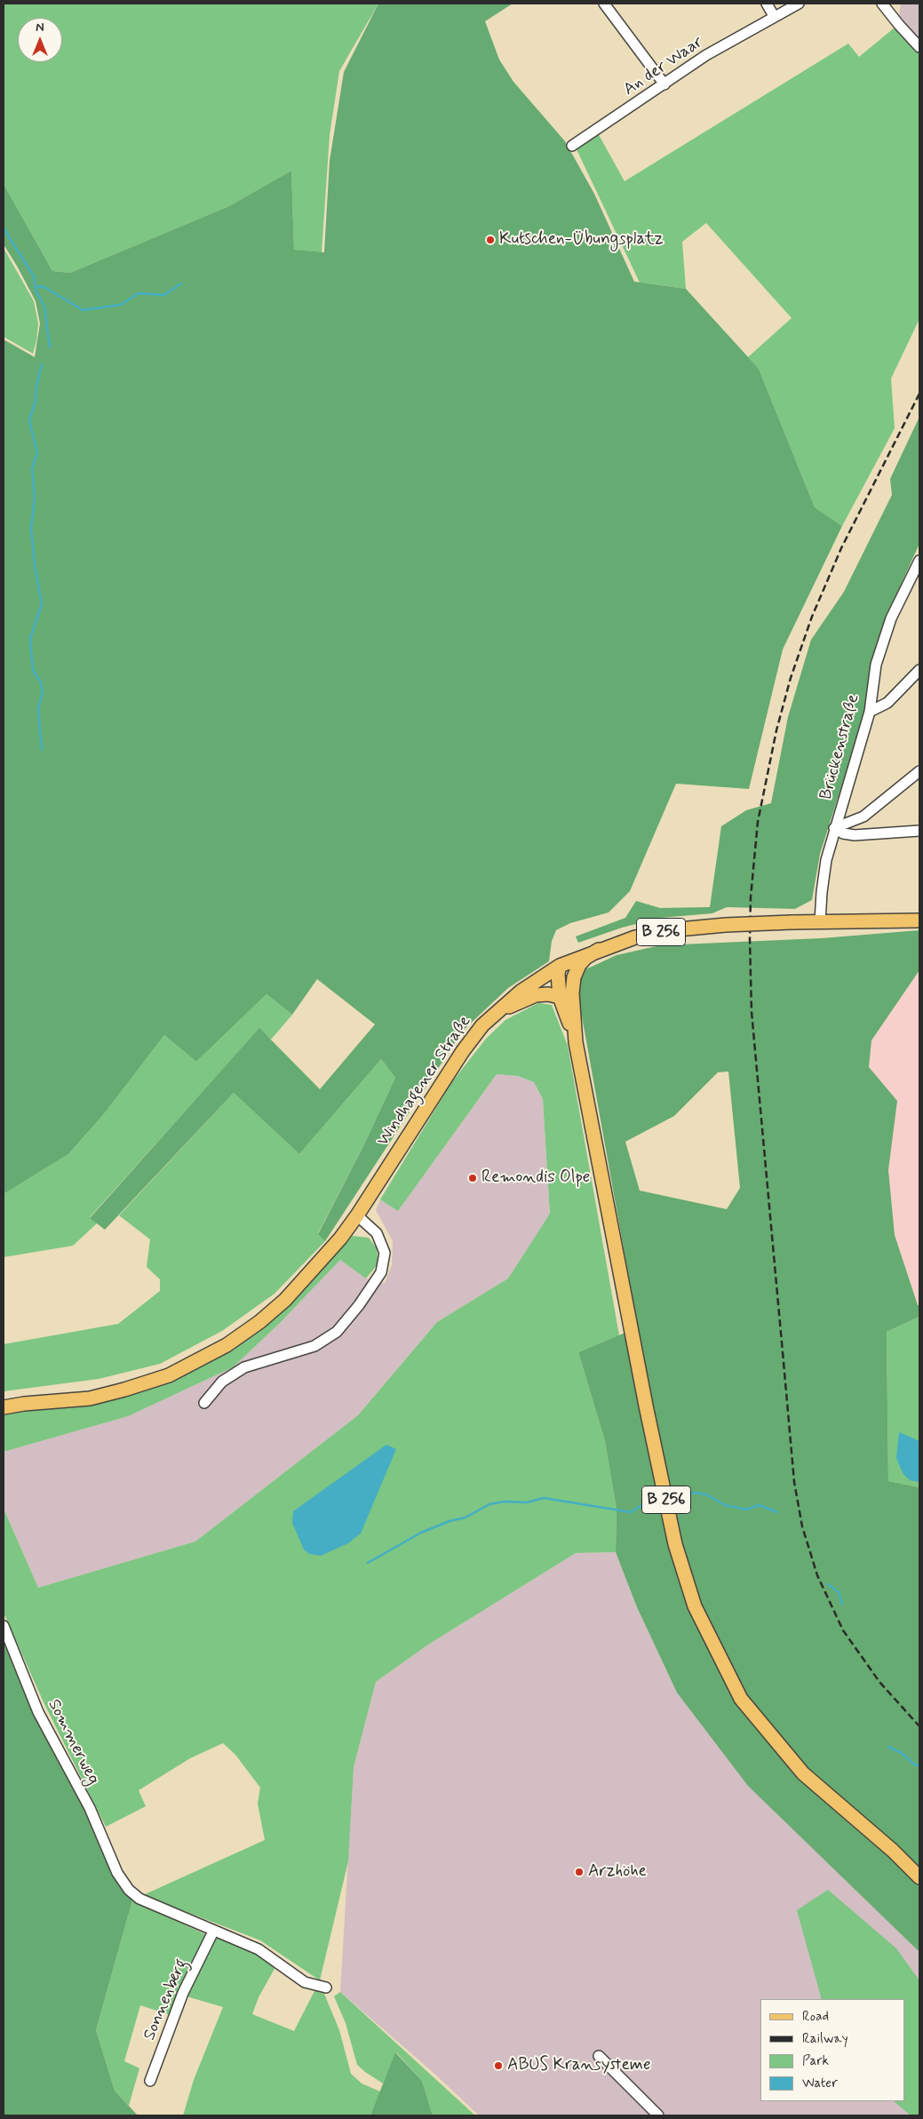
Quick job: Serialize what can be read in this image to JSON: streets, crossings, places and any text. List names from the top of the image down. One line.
{"streets":{"main road":["B 256","Windhagener Straße"],"street":["An der Waar","Brückenstraße","Sommerweg","Sonnenberg"]},"crossings":[["Brückenstraße","B 256"],["B 256","Windhagener Straße"],["Sommerweg","Sonnenberg"]],"places":["Kutschen-Übungsplatz","Remondis Olpe","Arzhöhe","ABUS Kransysteme"],"legend":["Road","Railway","Park","Water"],"north":"top"}
